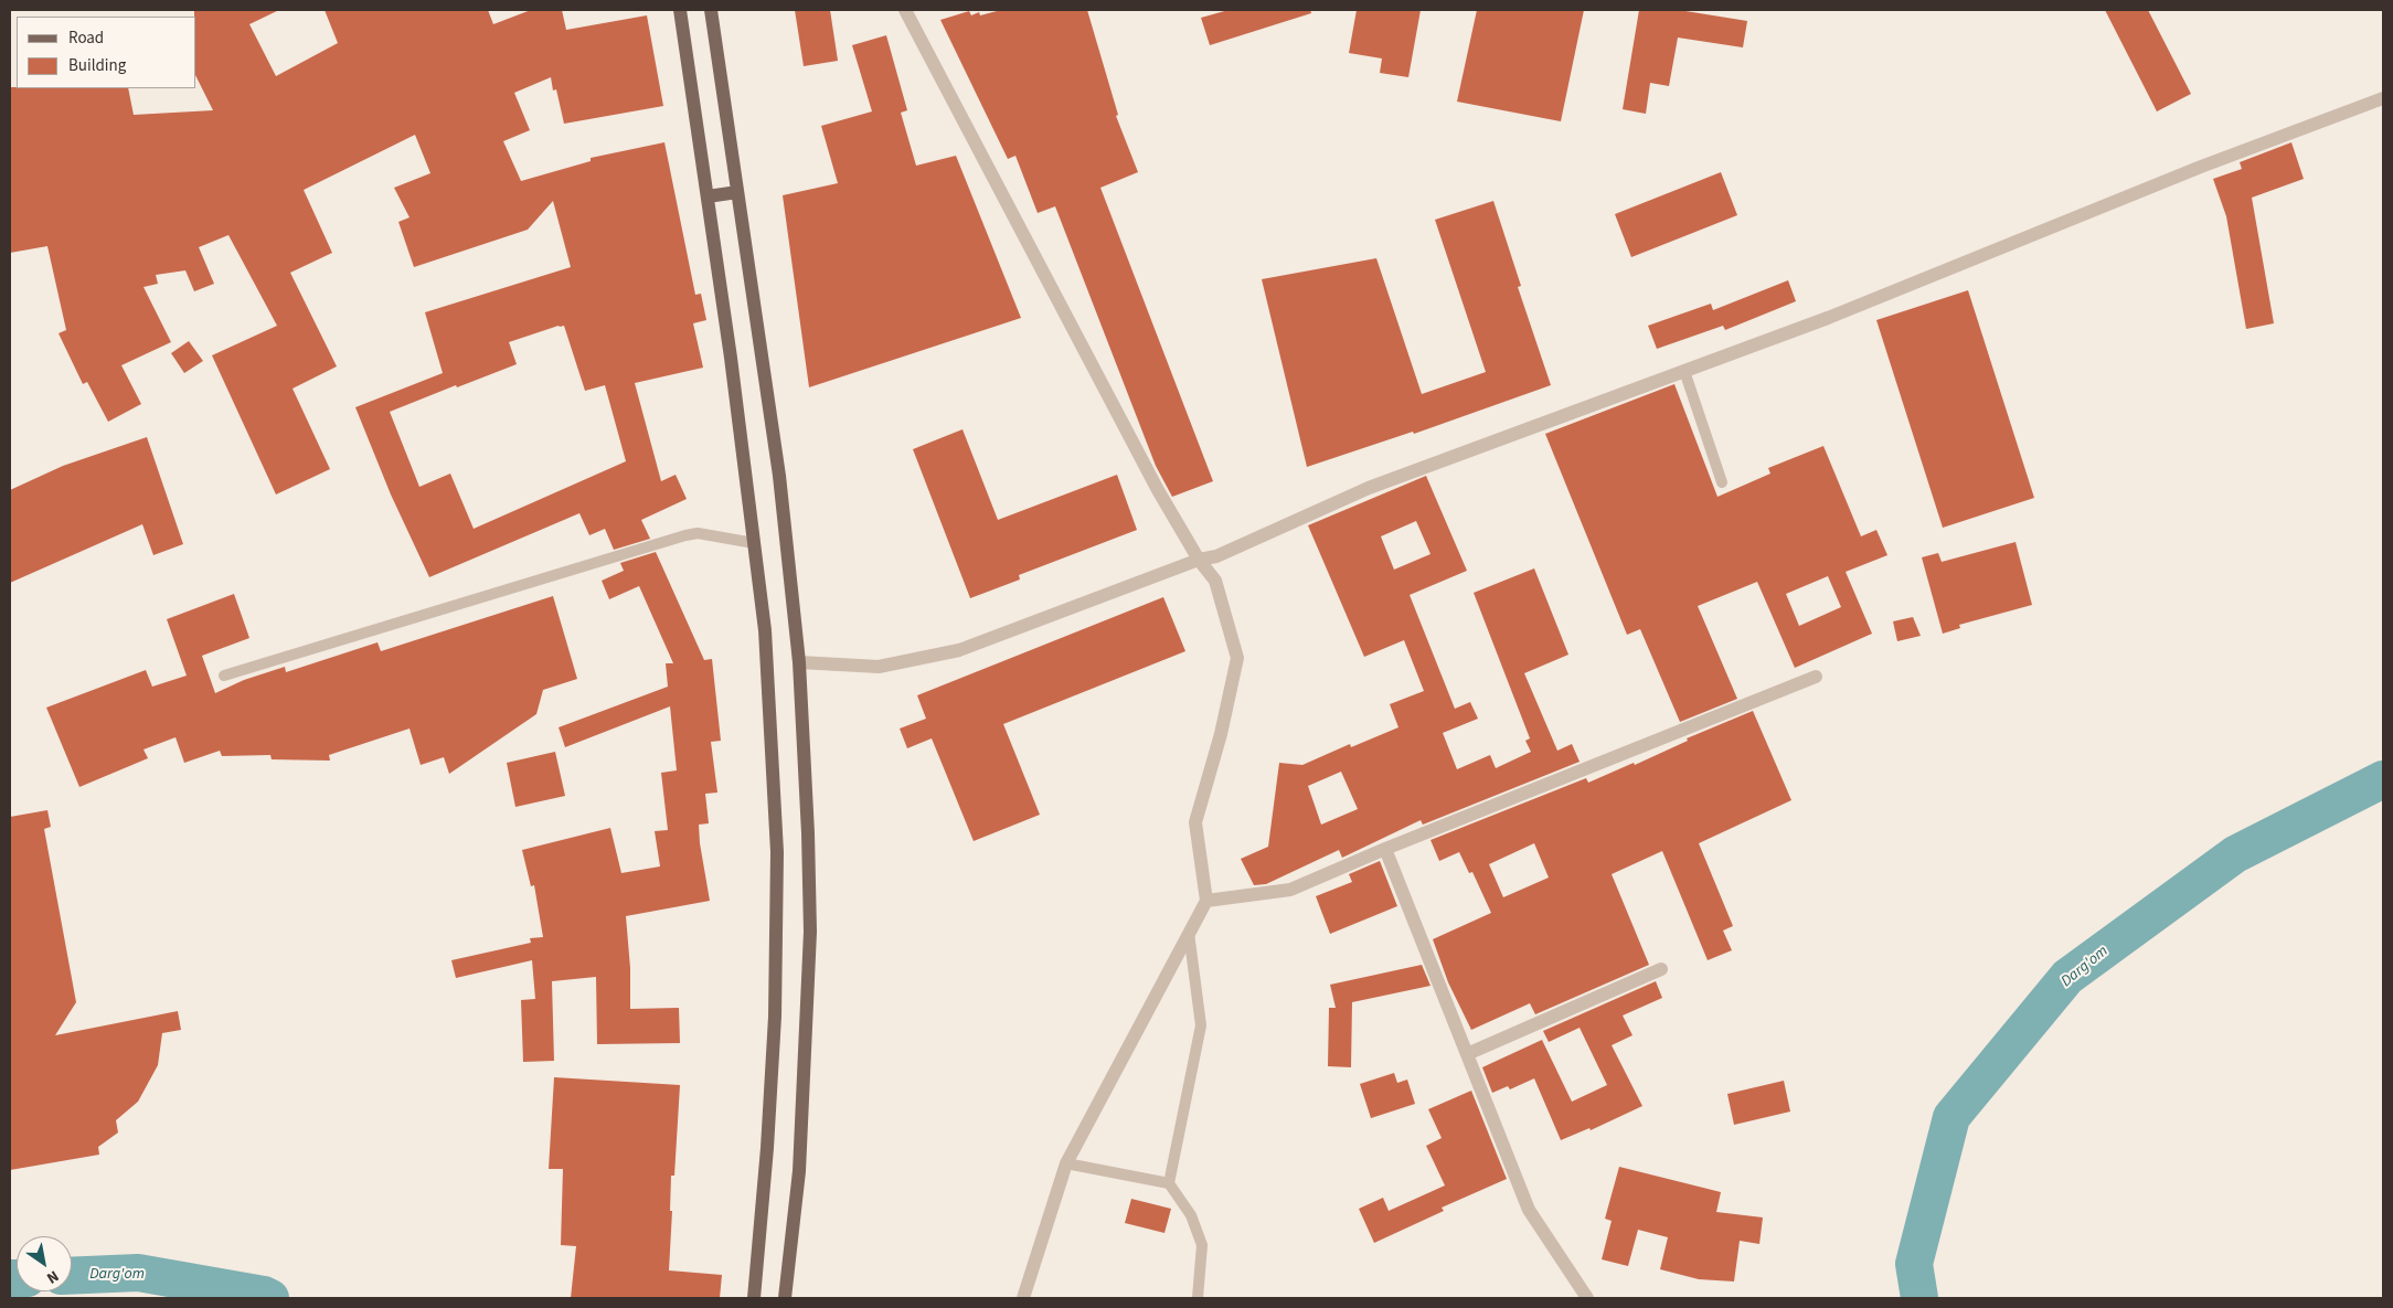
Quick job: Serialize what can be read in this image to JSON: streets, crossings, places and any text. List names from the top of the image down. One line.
{"water":["Darg'om"],"legend":["Road","Building"],"north":"bottom right"}
